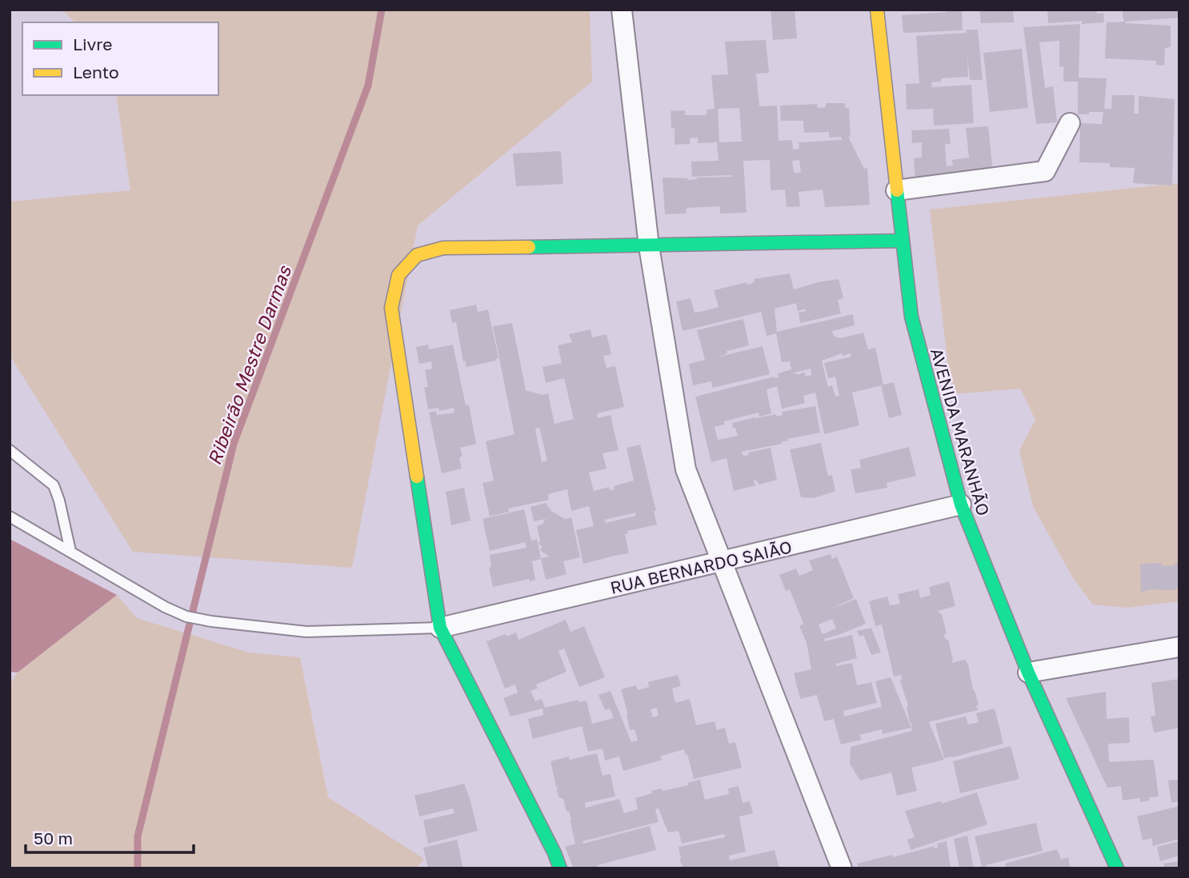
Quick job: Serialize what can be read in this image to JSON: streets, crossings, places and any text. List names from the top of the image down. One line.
{"streets":{"street":["AVENIDA MARANHÃO","RUA BERNARDO SAIÃO"]},"crossings":[["AVENIDA MARANHÃO","RUA BERNARDO SAIÃO"]],"water":["Ribeirão Mestre Darmas"],"legend":["Livre","Lento"],"scale_bar":"50 m"}
